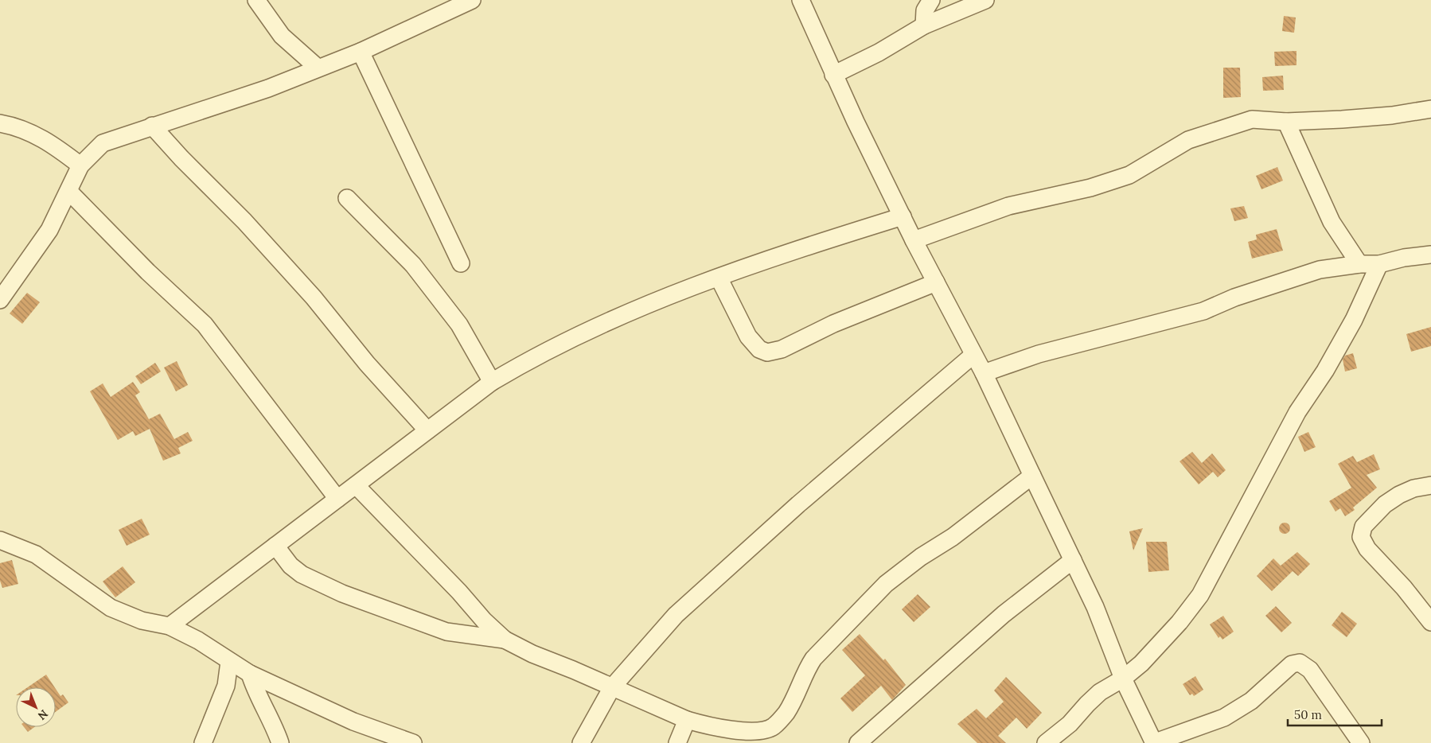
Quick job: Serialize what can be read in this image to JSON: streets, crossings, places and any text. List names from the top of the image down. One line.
{"scale_bar":"50 m","north":"bottom right"}
